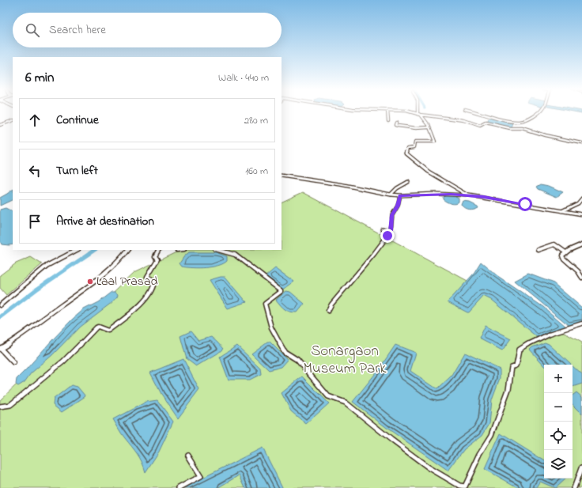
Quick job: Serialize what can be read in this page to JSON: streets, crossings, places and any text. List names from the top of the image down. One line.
{"parks":["Sonargaon Museum Park"],"places":["Laal Prasad"],"page":{"search":"Search here","heading":["6 min","Walk · 440 m"],"list":[["Continue","280 m"],["Turn left","160 m"],"Arrive at destination"],"map_buttons":["+","−"]}}
